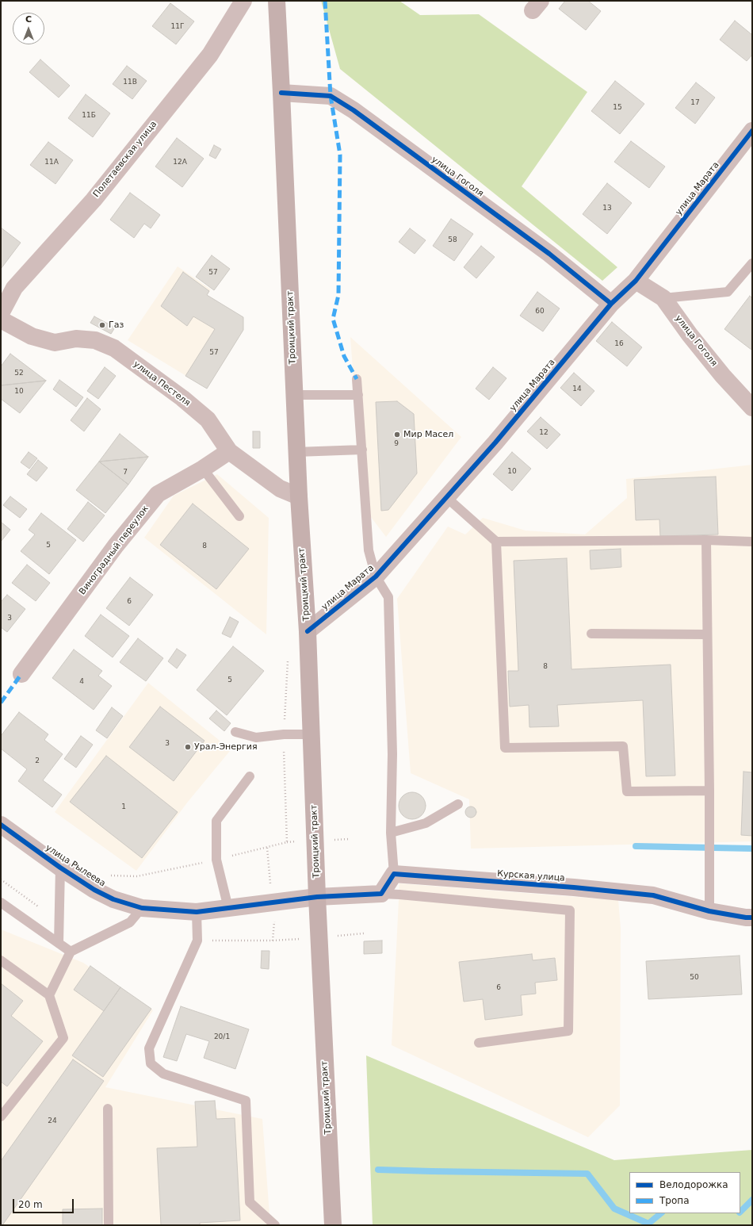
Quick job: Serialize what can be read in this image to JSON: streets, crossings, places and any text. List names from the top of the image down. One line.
{"streets":{"main road":["Троицкий тракт"],"street":["Полетаевская улица","улица Гоголя","улица Марата","улица Пестеля","Виноградный переулок","улица Рылеева","Курская улица"]},"crossings":[["улица Гоголя","улица Марата"],["улица Гоголя","Троицкий тракт"],["улица Марата","Троицкий тракт"],["Троицкий тракт","улица Пестеля"],["Троицкий тракт","улица Рылеева"],["улица Пестеля","Виноградный переулок"]],"places":["Газ","Мир Масел","Урал-Энергия"],"house_numbers":["11Г","11В","17","15","11Б","11А","12А","13","58","57","60","16","57","52","14","10","12","9","10","7","5","8","6","3","8","5","4","3","2","1","50","6","20/1","24"],"legend":["Велодорожка","Тропа"],"scale_bar":"20 m","north":"top"}
